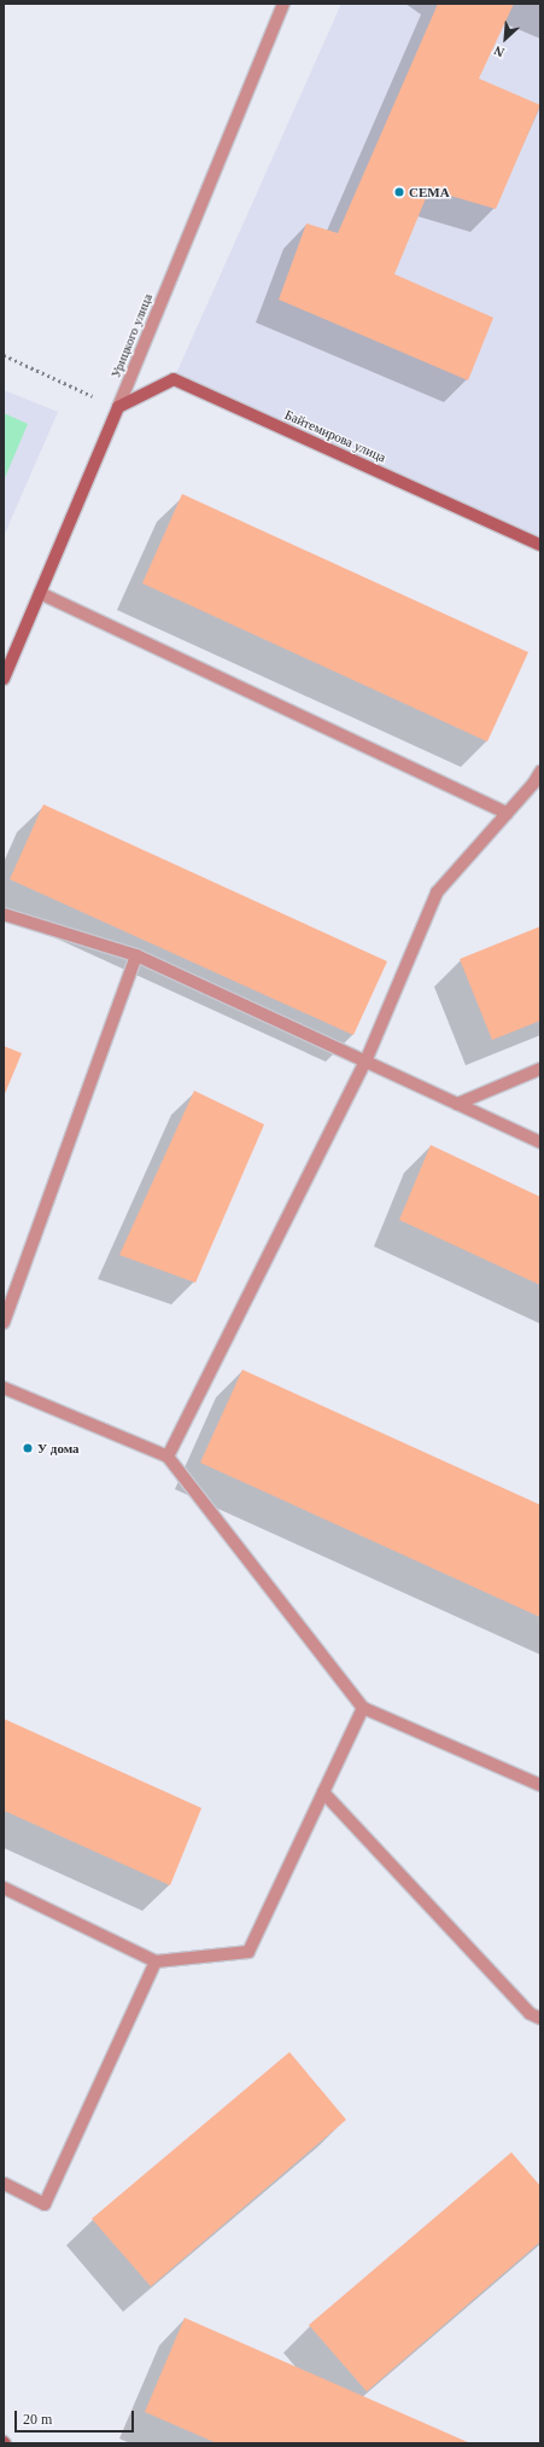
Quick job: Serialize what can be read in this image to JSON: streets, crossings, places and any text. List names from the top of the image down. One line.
{"streets":{"street":["Урицкого улица","Байтемирова улица"]},"crossings":[["Урицкого улица","Байтемирова улица"]],"places":["СЕМА","У дома"],"scale_bar":"20 m","north":"bottom left"}
